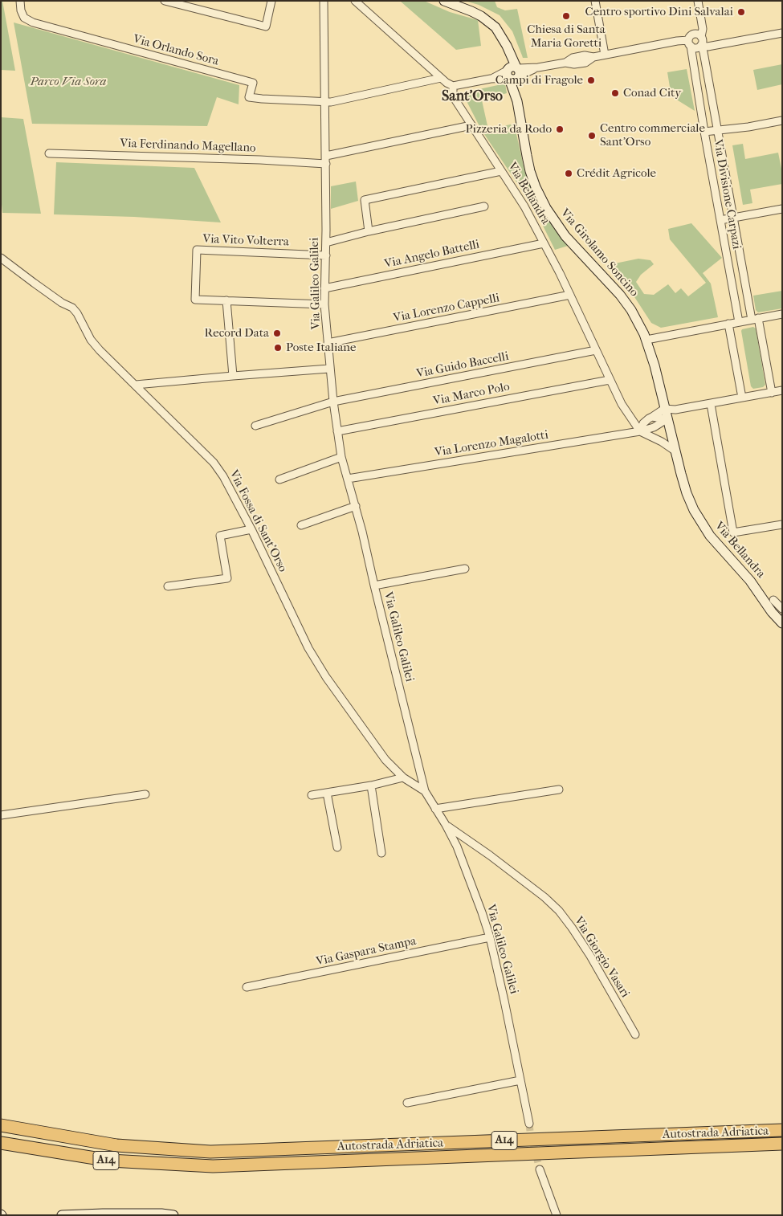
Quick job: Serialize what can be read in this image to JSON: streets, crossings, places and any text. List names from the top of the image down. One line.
{"streets":{"highway":["Autostrada Adriatica","A14"],"main road":["Via Bellandra","Via Girolamo Soncino"],"street":["Via Orlando Sora","Via Ferdinando Magellano","Via Divisione Carpazi","Via Vito Volterra","Via Angelo Battelli","Via Galileo Galilei","Via Lorenzo Cappelli","Via Guido Baccelli","Via Marco Polo","Via Lorenzo Magalotti","Via Fossa di Sant'Orso","Via Gaspara Stampa","Via Giorgio Vasari"]},"crossings":[["Via Orlando Sora","Via Galileo Galilei"],["Via Ferdinando Magellano","Via Bellandra"],["Via Ferdinando Magellano","Via Galileo Galilei"],["Via Bellandra","Via Girolamo Soncino"],["Via Bellandra","Via Angelo Battelli"],["Via Bellandra","Via Lorenzo Cappelli"],["Via Bellandra","Via Guido Baccelli"],["Via Bellandra","Via Marco Polo"],["Via Bellandra","Via Lorenzo Magalotti"],["Via Vito Volterra","Via Galileo Galilei"],["Via Girolamo Soncino","Via Lorenzo Magalotti"],["Via Angelo Battelli","Via Galileo Galilei"],["Via Galileo Galilei","Via Lorenzo Cappelli"],["Via Galileo Galilei","Via Guido Baccelli"],["Via Galileo Galilei","Via Marco Polo"],["Via Galileo Galilei","Via Lorenzo Magalotti"],["Via Galileo Galilei","Via Fossa di Sant'Orso"],["Via Galileo Galilei","Via Gaspara Stampa"],["Via Galileo Galilei","Via Giorgio Vasari"]],"districts":["Sant'Orso"],"parks":["Parco Via Sora"],"places":["Centro sportivo Dini Salvalai","Chiesa di Santa Maria Goretti","Campi di Fragole","Conad City","Pizzeria da Rodo","Centro commerciale Sant'Orso","Crédit Agricole","Record Data","Poste Italiane"]}
